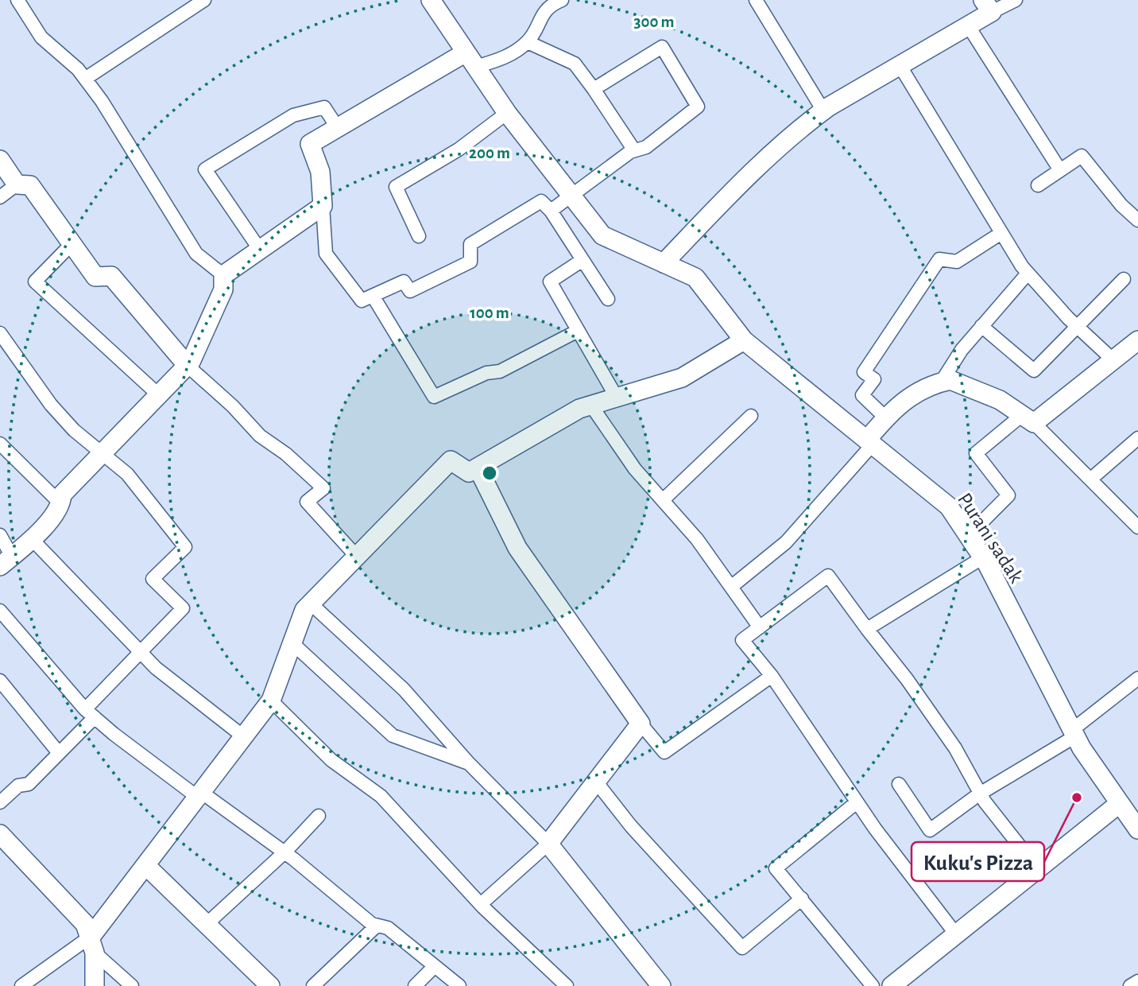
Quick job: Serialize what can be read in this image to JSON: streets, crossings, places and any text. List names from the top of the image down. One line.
{"streets":{"street":["Purani sadak"]},"places":["Kuku's Pizza"],"rings":["300 m","200 m","100 m"]}
